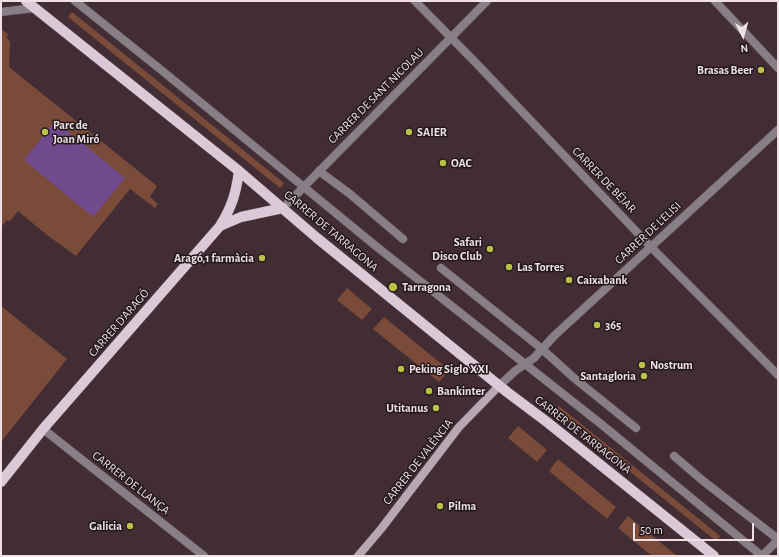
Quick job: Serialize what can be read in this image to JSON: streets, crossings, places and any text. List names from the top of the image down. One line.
{"streets":{"main road":["CARRER DE TARRAGONA","CARRER D'ARAGÓ"],"street":["CARRER DE SANT NICOLAU","CARRER DE BÉJAR","CARRER DE L'ELISI","CARRER DE VALÈNCIA","CARRER DE LLANÇA"]},"crossings":[["CARRER DE SANT NICOLAU","CARRER DE BÉJAR"],["CARRER DE SANT NICOLAU","CARRER DE TARRAGONA"],["CARRER DE BÉJAR","CARRER DE L'ELISI"],["CARRER DE TARRAGONA","CARRER DE L'ELISI"],["CARRER DE TARRAGONA","CARRER D'ARAGÓ"],["CARRER DE TARRAGONA","CARRER DE VALÈNCIA"],["CARRER DE L'ELISI","CARRER DE VALÈNCIA"],["CARRER D'ARAGÓ","CARRER DE LLANÇA"]],"places":["Brasas Beer","Parc de Joan Miró","SAIER","OAC","Safari Disco Club","Aragó,1 farmàcia","Las Torres","Caixabank","Tarragona","365","Nostrum","Peking Siglo XXI","Santagloria","Bankinter","Utitanus","Pilma","Galicia"],"scale_bar":"50 m","north":"bottom"}
